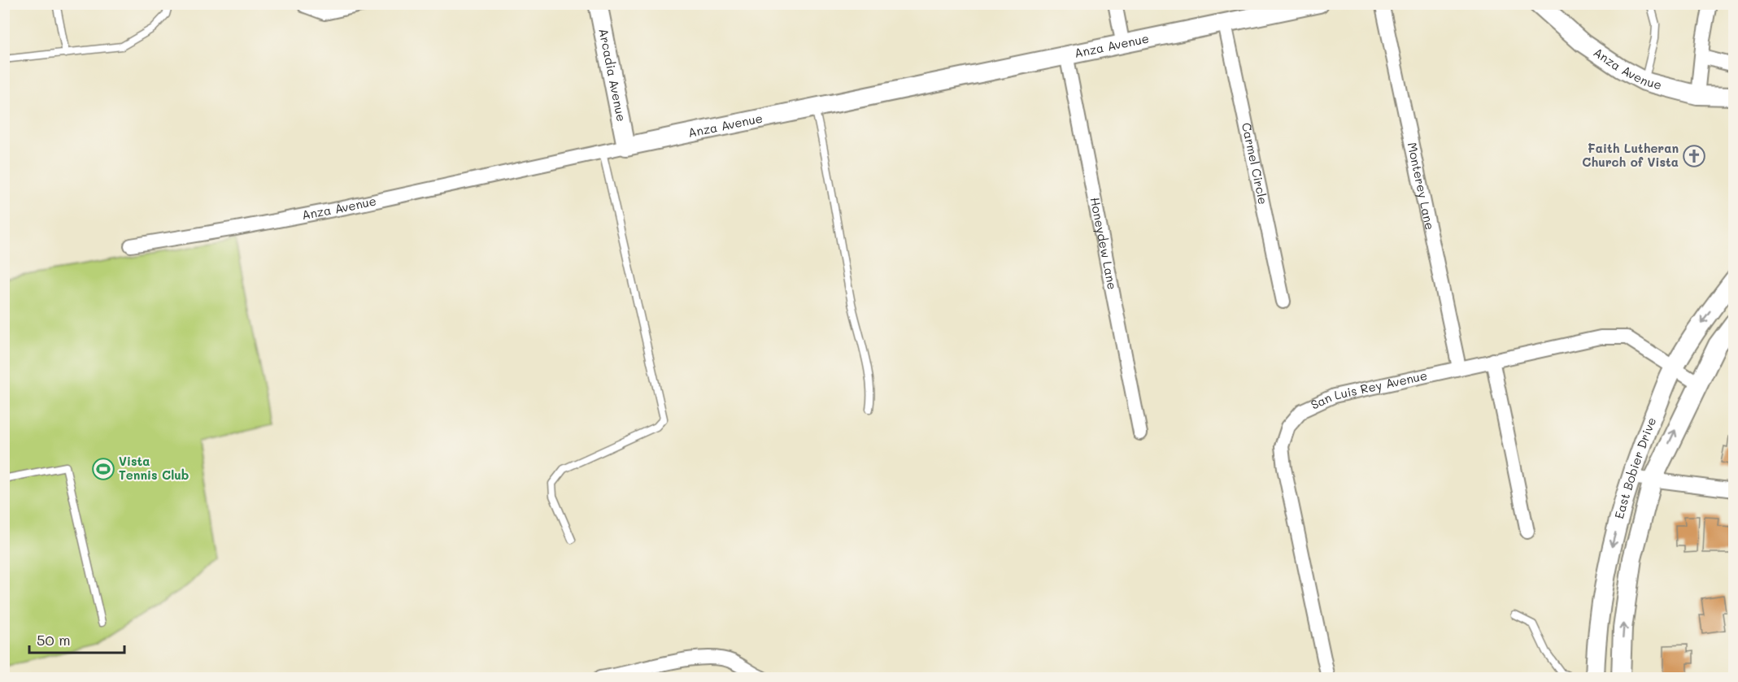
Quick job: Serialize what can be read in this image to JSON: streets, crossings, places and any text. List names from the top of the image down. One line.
{"streets":{"street":["Anza Avenue","Arcadia Avenue","Carmel Circle","Monterey Lane","Honeydew Lane","San Luis Rey Avenue","East Bobier Drive"]},"crossings":[["Anza Avenue","Arcadia Avenue"],["Anza Avenue","Carmel Circle"],["Anza Avenue","Honeydew Lane"],["Monterey Lane","San Luis Rey Avenue"],["San Luis Rey Avenue","East Bobier Drive"]],"places":{"church":["Faith Lutheran Church of Vista"],"sports":["Vista Tennis Club"]},"scale_bar":"50 m"}
